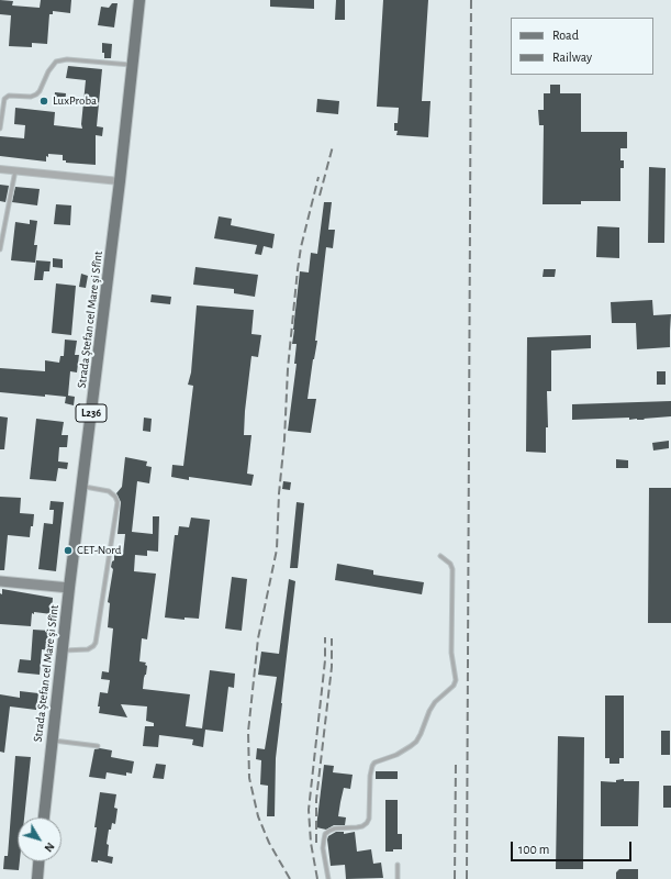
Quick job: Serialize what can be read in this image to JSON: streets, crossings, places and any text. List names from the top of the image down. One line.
{"streets":{"main road":["Strada Ștefan cel Mare și Sfînt","L236"]},"places":["LuxProba","CET-Nord"],"legend":["Road","Railway"],"scale_bar":"100 m","north":"bottom right"}
